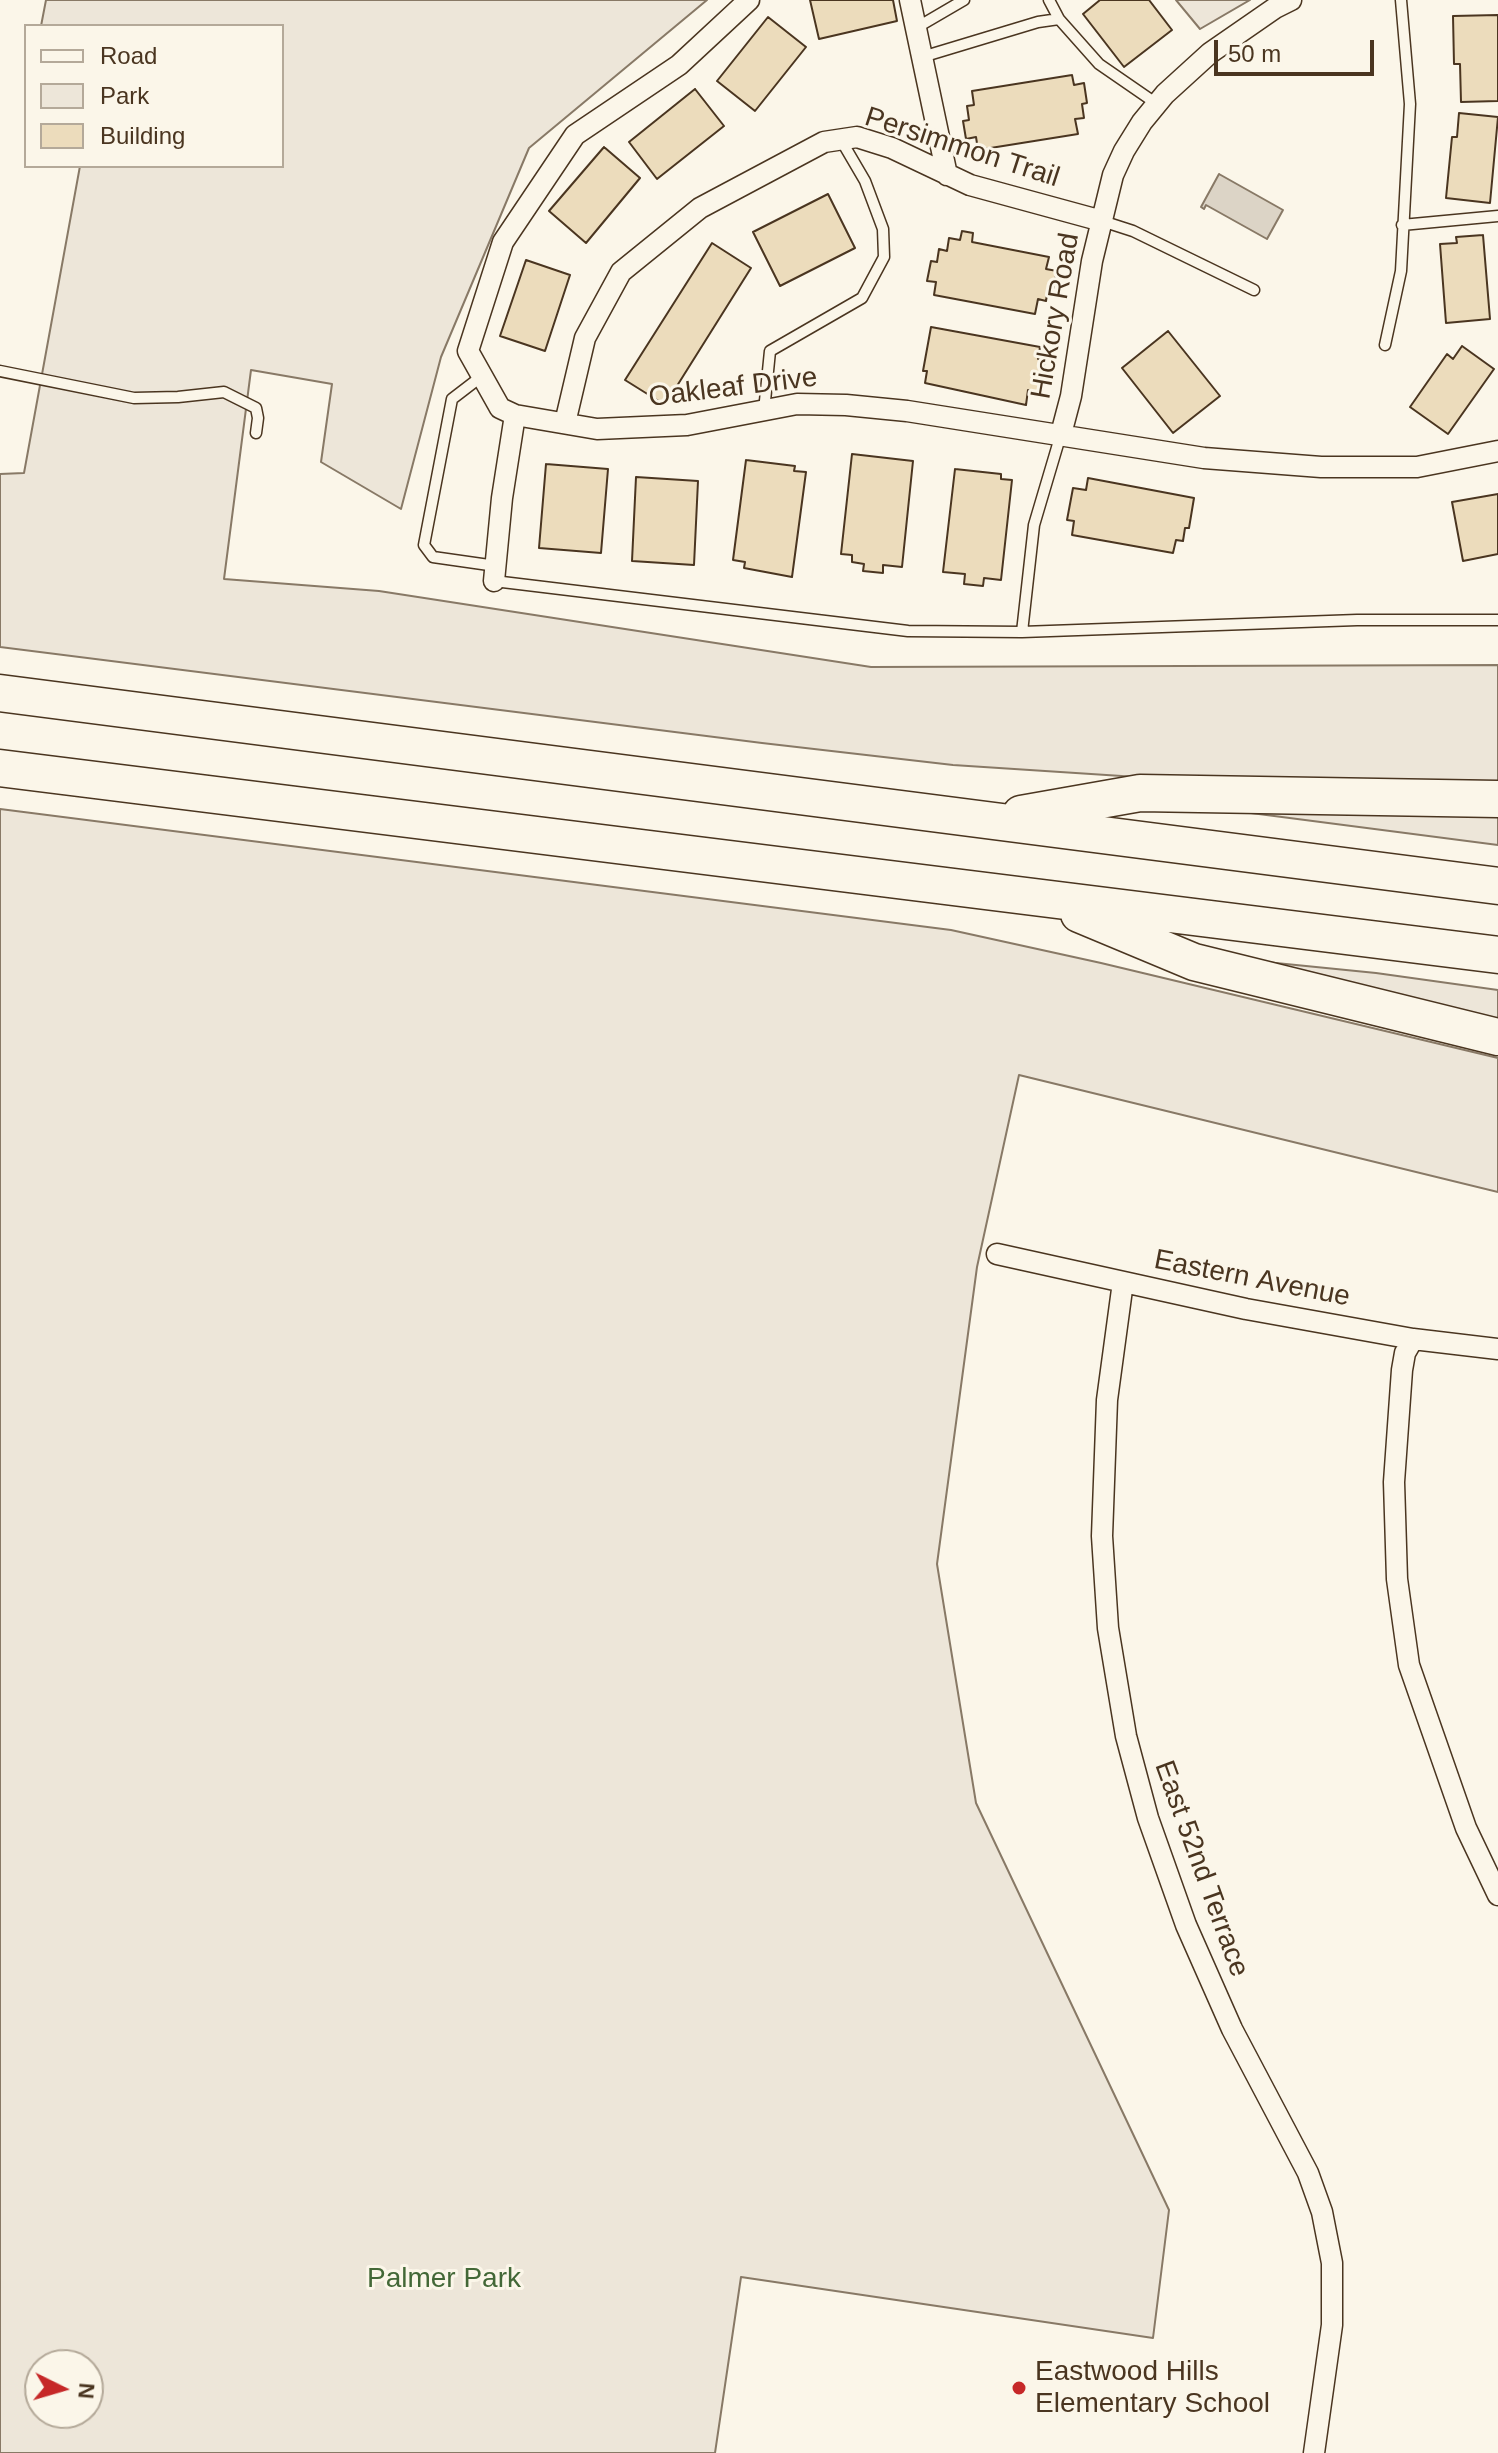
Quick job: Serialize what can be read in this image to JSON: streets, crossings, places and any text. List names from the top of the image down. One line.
{"streets":{"street":["Persimmon Trail","Hickory Road","Oakleaf Drive","Eastern Avenue","East 52nd Terrace"]},"crossings":[["Persimmon Trail","Hickory Road"],["Persimmon Trail","Oakleaf Drive"],["Hickory Road","Oakleaf Drive"],["Eastern Avenue","East 52nd Terrace"]],"parks":["Palmer Park"],"places":["Eastwood Hills Elementary School"],"legend":["Road","Park","Building"],"scale_bar":"50 m","north":"right"}
